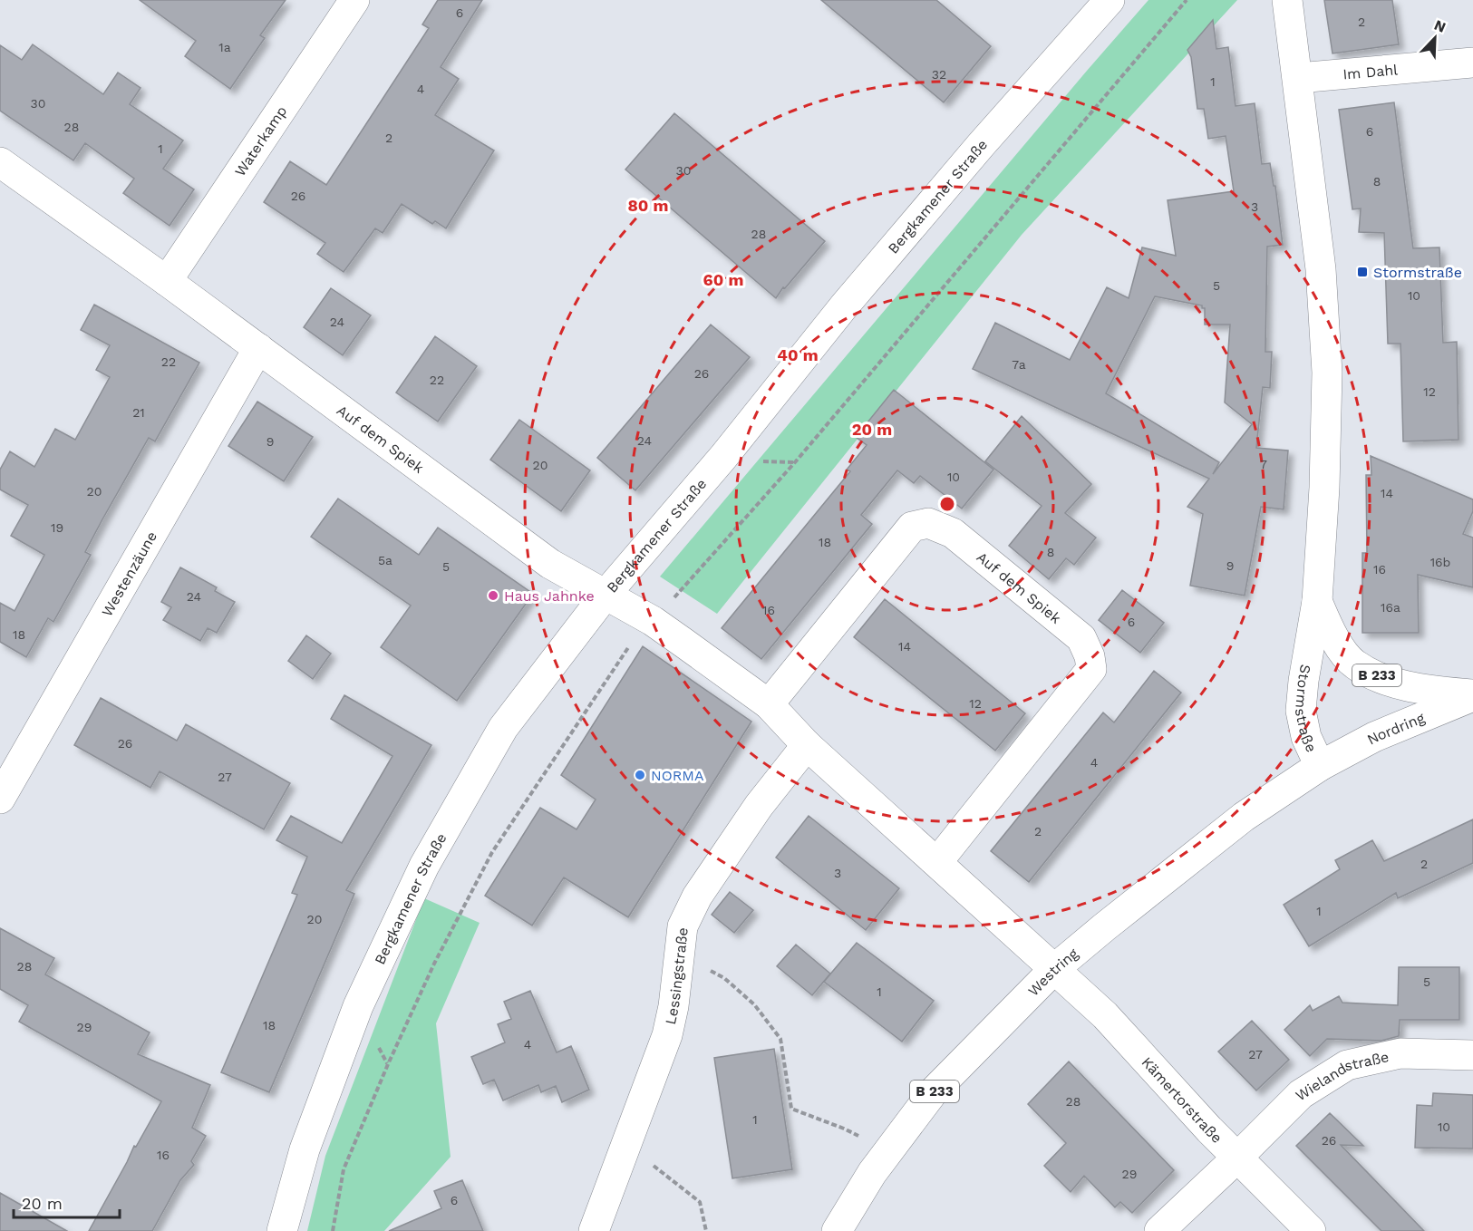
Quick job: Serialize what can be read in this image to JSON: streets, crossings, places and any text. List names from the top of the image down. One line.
{"streets":{"street":["Im Dahl","Waterkamp","Bergkamener Straße","Auf dem Spiek","Westenzäune","B 233","Stormstraße","Nordring","Westring","Lessingstraße","Wielandstraße","Kämertorstraße"]},"crossings":[["Im Dahl","Stormstraße"],["Waterkamp","Auf dem Spiek"],["Bergkamener Straße","Auf dem Spiek"],["Auf dem Spiek","Westenzäune"],["Auf dem Spiek","Westring"],["Auf dem Spiek","Lessingstraße"],["Auf dem Spiek","Kämertorstraße"],["B 233","Stormstraße"],["B 233","Nordring"],["Stormstraße","Nordring"],["Stormstraße","Westring"],["Nordring","Westring"],["Westring","Kämertorstraße"],["Wielandstraße","Kämertorstraße"]],"places":{"transit":["Stormstraße"],"other":["Haus Jahnke","NORMA"]},"house_numbers":["6","2","1a","32","1","4","30","28","6","2","1","30","8","26","3","28","5","10","24","22","7a","26","22","12","21","24","9","7","20","10","20","14","19","18","8","5a","16b","9","5","16","24","16a","16","6","18","14","12","26","4","27","2","2","3","1","20","28","5","1","18","29","4","27","28","1","10","26","16","29","6"],"scale_bar":"20 m","north":"top right","rings":["80 m","60 m","40 m","20 m"]}
